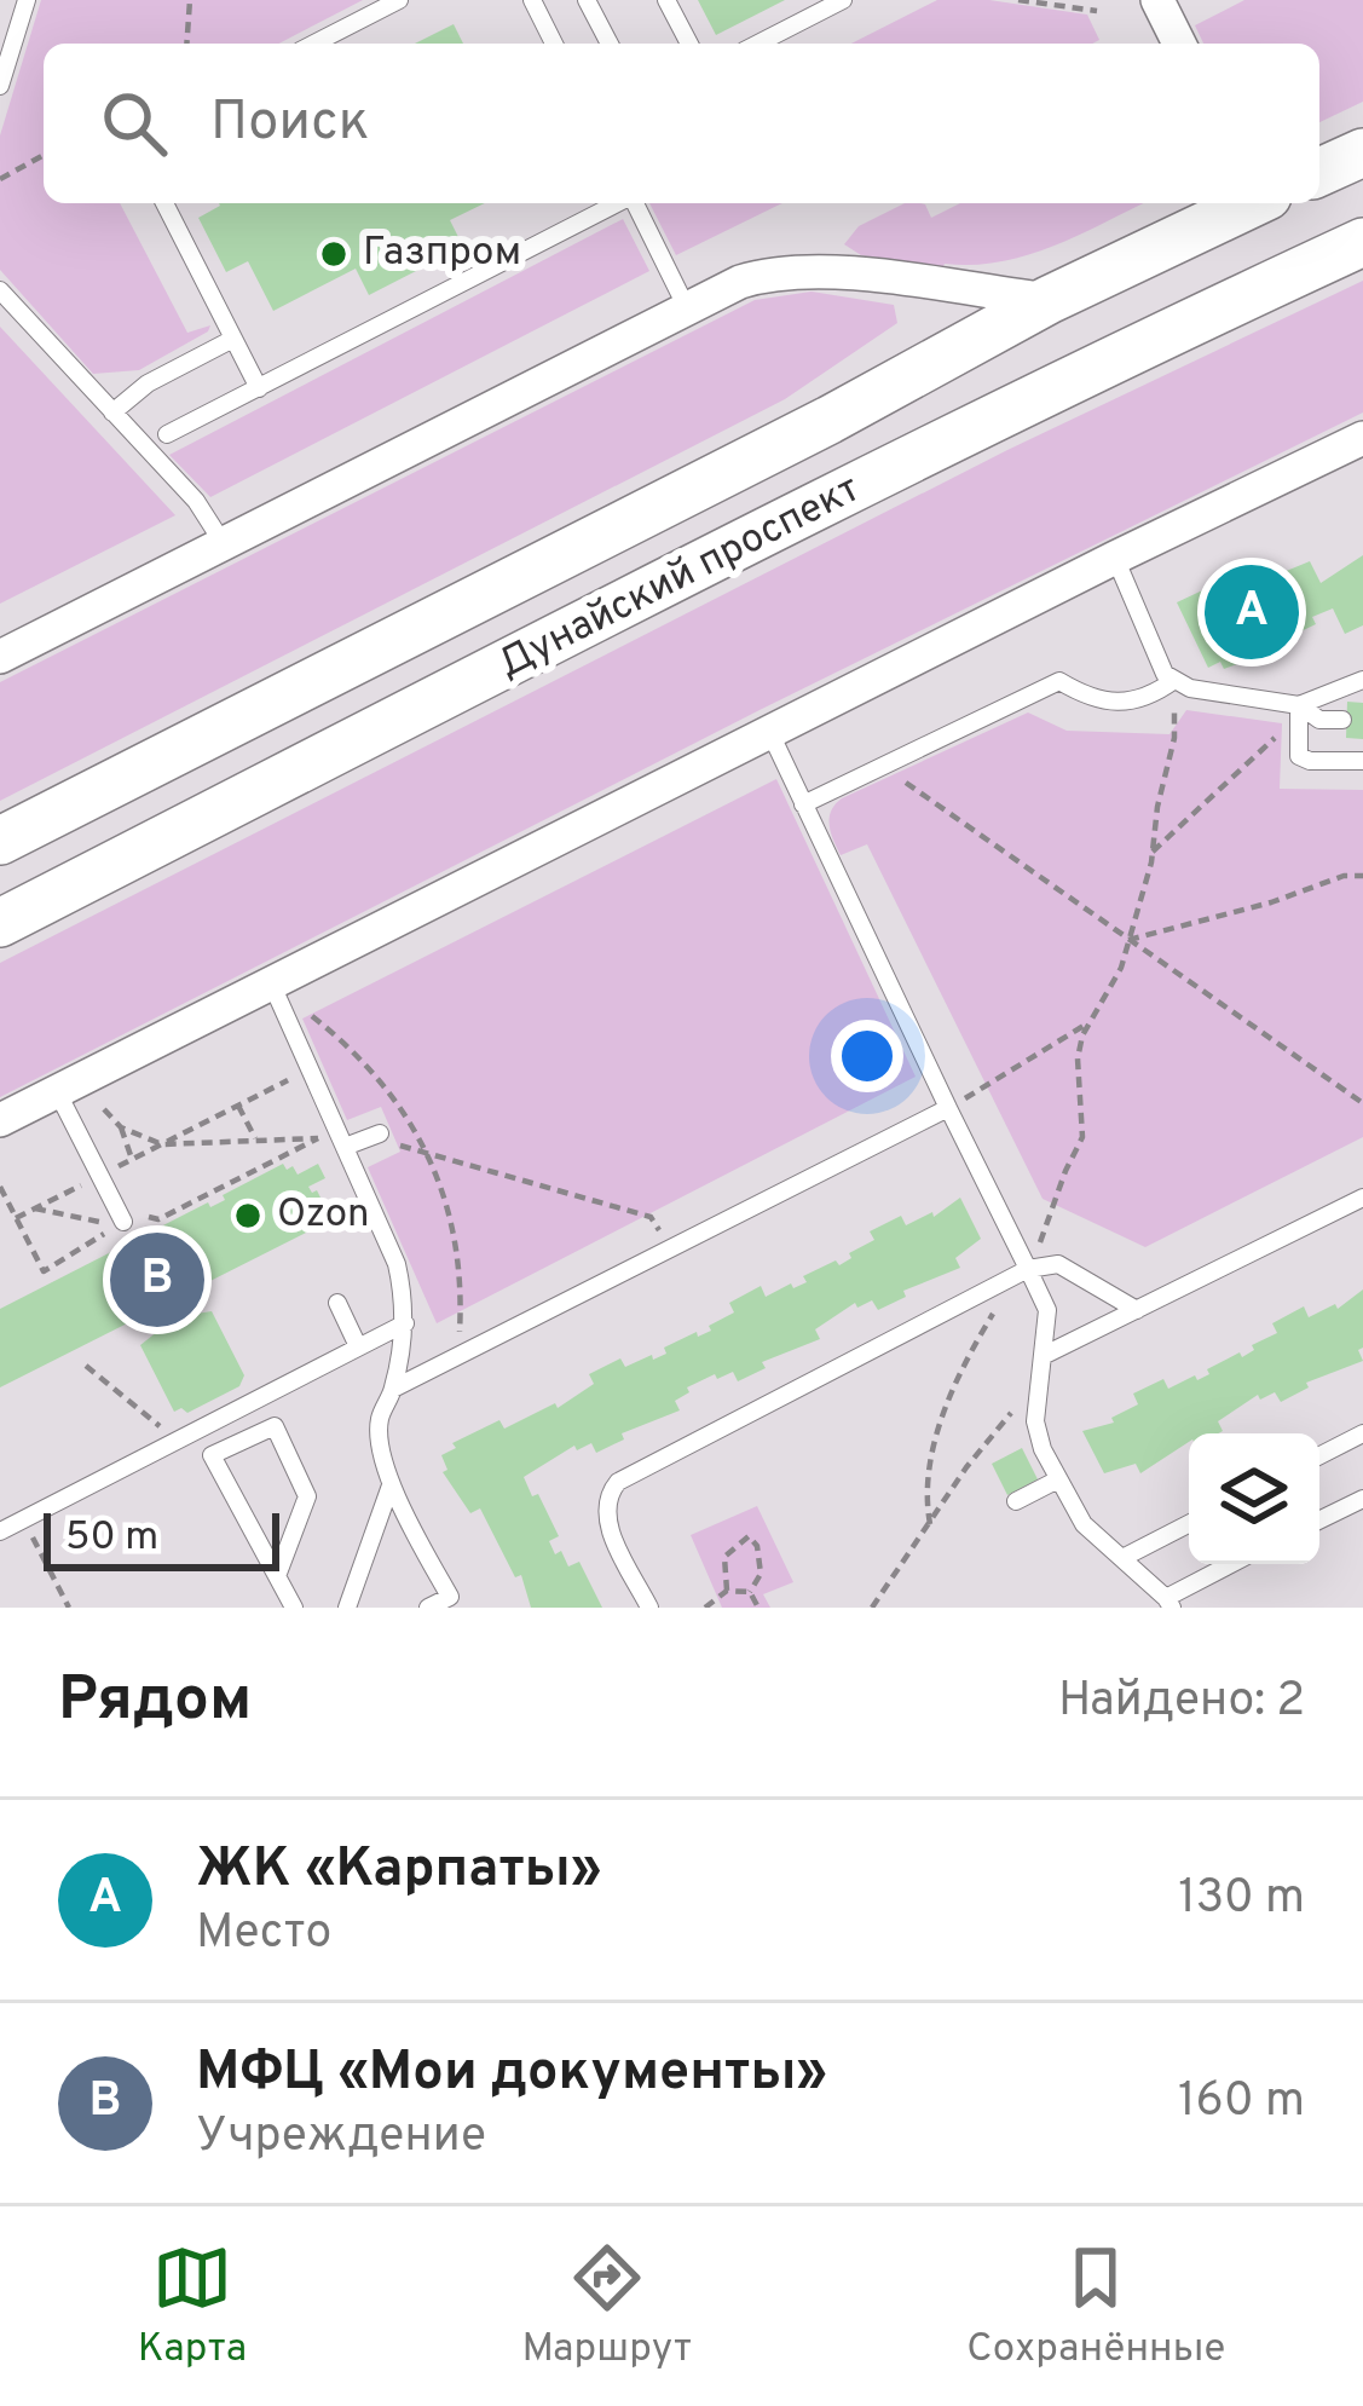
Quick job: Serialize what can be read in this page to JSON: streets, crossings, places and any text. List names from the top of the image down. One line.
{"streets":{"main road":["Дунайский проспект"]},"places":["Газпром","Ozon"],"scale_bar":"50 m","page":{"search":"Поиск","pins":["A","B"],"scale":"50 m","heading":["Рядом","Найдено: 2"],"list":[{"mark":"A","name":"ЖК «Карпаты»","note":"Место","value":"130 m"},{"mark":"B","name":"МФЦ «Мои документы»","note":"Учреждение","value":"160 m"}],"nav":["Карта","Маршрут","Сохранённые"]}}
